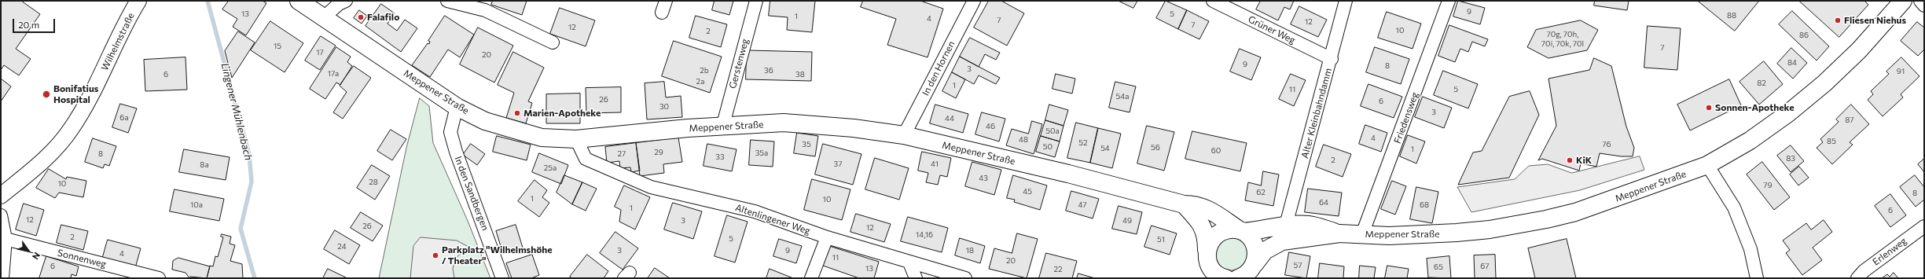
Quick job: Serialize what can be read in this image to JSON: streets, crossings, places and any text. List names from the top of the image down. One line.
{"streets":{"main road":["Meppener Straße"],"street":["Grüner Weg","Wilhelmstraße","Gerstenweg","In den Hornen","Alter Kleinbahndamm","Friedensweg","In den Sandbergen","Altenlingener Weg","Erlenweg","Sonnenweg"]},"crossings":[["Grüner Weg","Alter Kleinbahndamm"],["Gerstenweg","Meppener Straße"],["In den Hornen","Meppener Straße"],["Meppener Straße","Alter Kleinbahndamm"],["Meppener Straße","Friedensweg"],["Meppener Straße","In den Sandbergen"],["Meppener Straße","Altenlingener Weg"]],"water":["Lingener Mühlenbach"],"places":["Falafilo","Fliesen Niehus","Bonifatius Hospital","Sonnen-Apotheke","Marien-Apotheke","KiK","Parkplatz \"Wilhelmshöhe / Theater\""],"house_numbers":["9","13","5","88","1","4","7","12","7","12","10","2","70g, 70h, 70i, 70k, 70l","86","15","7","17","20","84","9","8","3","2b","36","91","17a","6","38","2a","82","1","11","5","54a","26","6","30","3","6a","44","87","46","50a","4","48","85","52","35","76","50","56","54","1","60","29","35a","8","27","33","83","2","37","41","8a","25a","43","28","10","79","45","62","8","1","10","64","10a","47","68","1","6","12","3","49","26","12","14,16","2","5","51","24","3","9","18","4","11","20","57","6","67","65","13","22"],"scale_bar":"20 m","north":"bottom right"}
